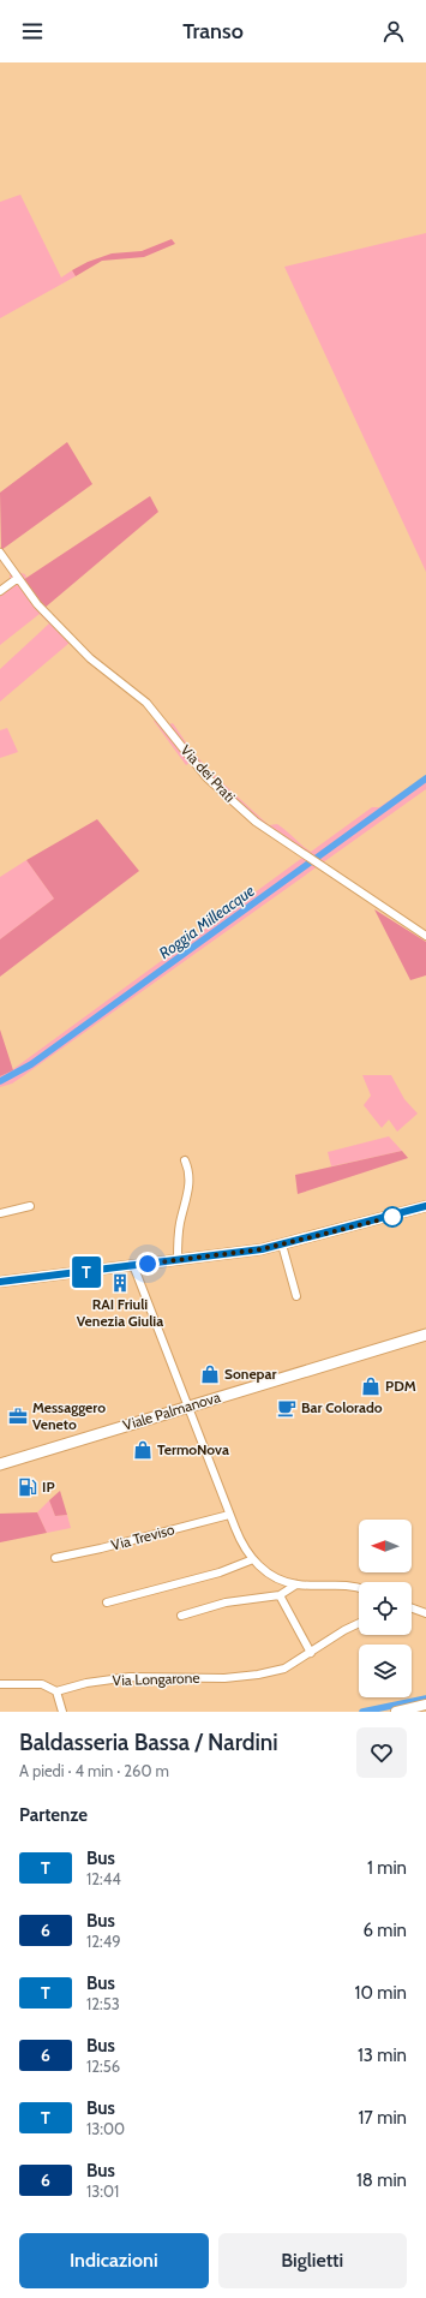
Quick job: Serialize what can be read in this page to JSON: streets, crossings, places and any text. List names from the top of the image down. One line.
{"streets":{"main road":["Viale Palmanova"],"street":["Via dei Prati","Via Treviso","Via Longarone"]},"water":["Roggia Milleacque"],"places":{"building":["RAI Friuli Venezia Giulia"],"shop":["Sonepar","PDM","TermoNova"],"cafe":["Bar Colorado"],"office":["Messaggero Veneto"],"fuel station":["IP"]},"lines":["bus line T"],"north":"left","page":{"header":"Transo","on_map":"T","heading":[["Baldasseria Bassa / Nardini","A piedi · 4 min · 260 m"],"Partenze"],"list":[{"mark":"T","name":"Bus","note":"12:44","value":"1 min"},{"mark":"6","name":"Bus","note":"12:49","value":"6 min"},{"mark":"T","name":"Bus","note":"12:53","value":"10 min"},{"mark":"6","name":"Bus","note":"12:56","value":"13 min"},{"mark":"T","name":"Bus","note":"13:00","value":"17 min"},{"mark":"6","name":"Bus","note":"13:01","value":"18 min"}],"buttons":["Indicazioni","Biglietti"]}}
